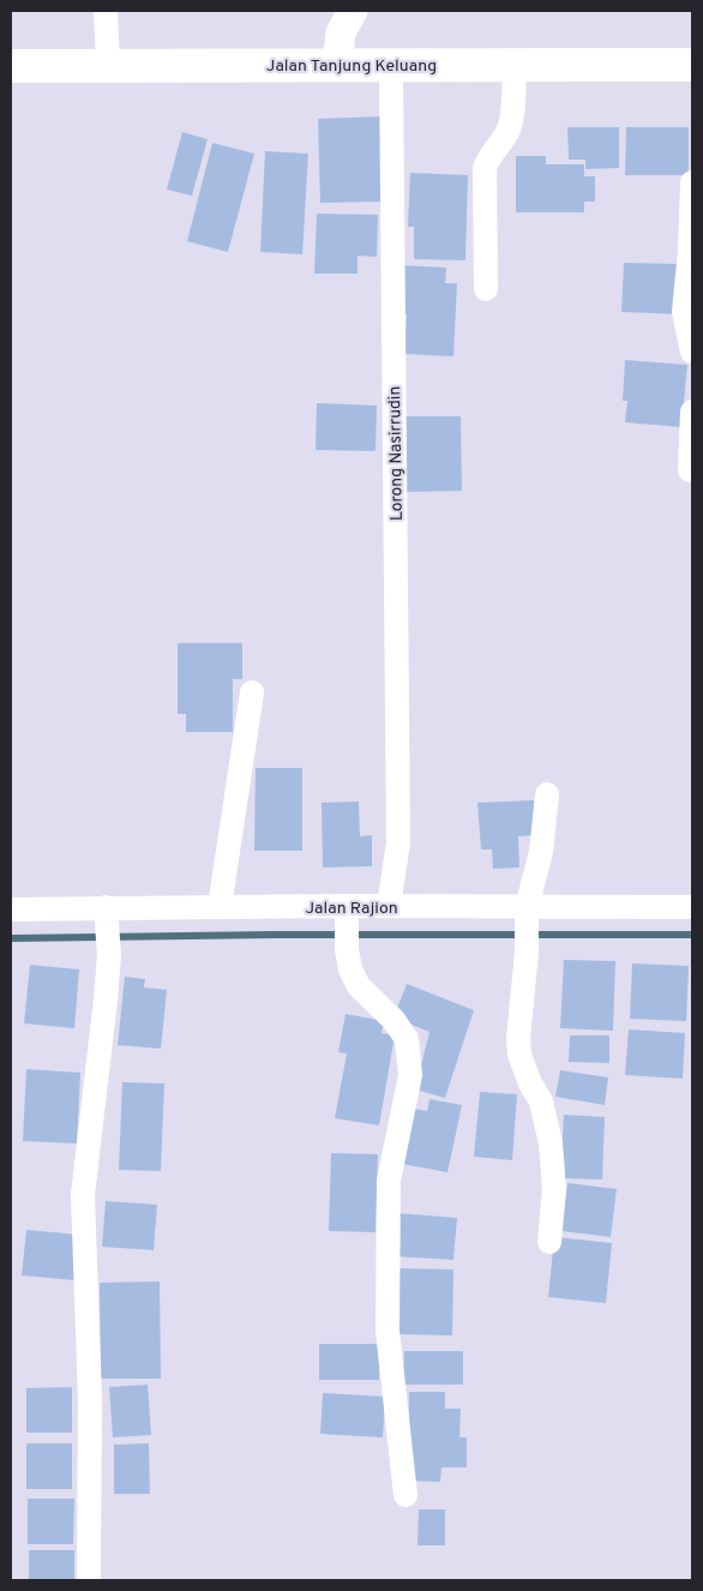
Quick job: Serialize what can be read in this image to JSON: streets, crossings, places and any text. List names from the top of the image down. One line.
{"streets":{"main road":["Jalan Tanjung Keluang"],"street":["Lorong Nasirrudin","Jalan Rajion"]},"crossings":[["Jalan Tanjung Keluang","Lorong Nasirrudin"],["Lorong Nasirrudin","Jalan Rajion"]]}
